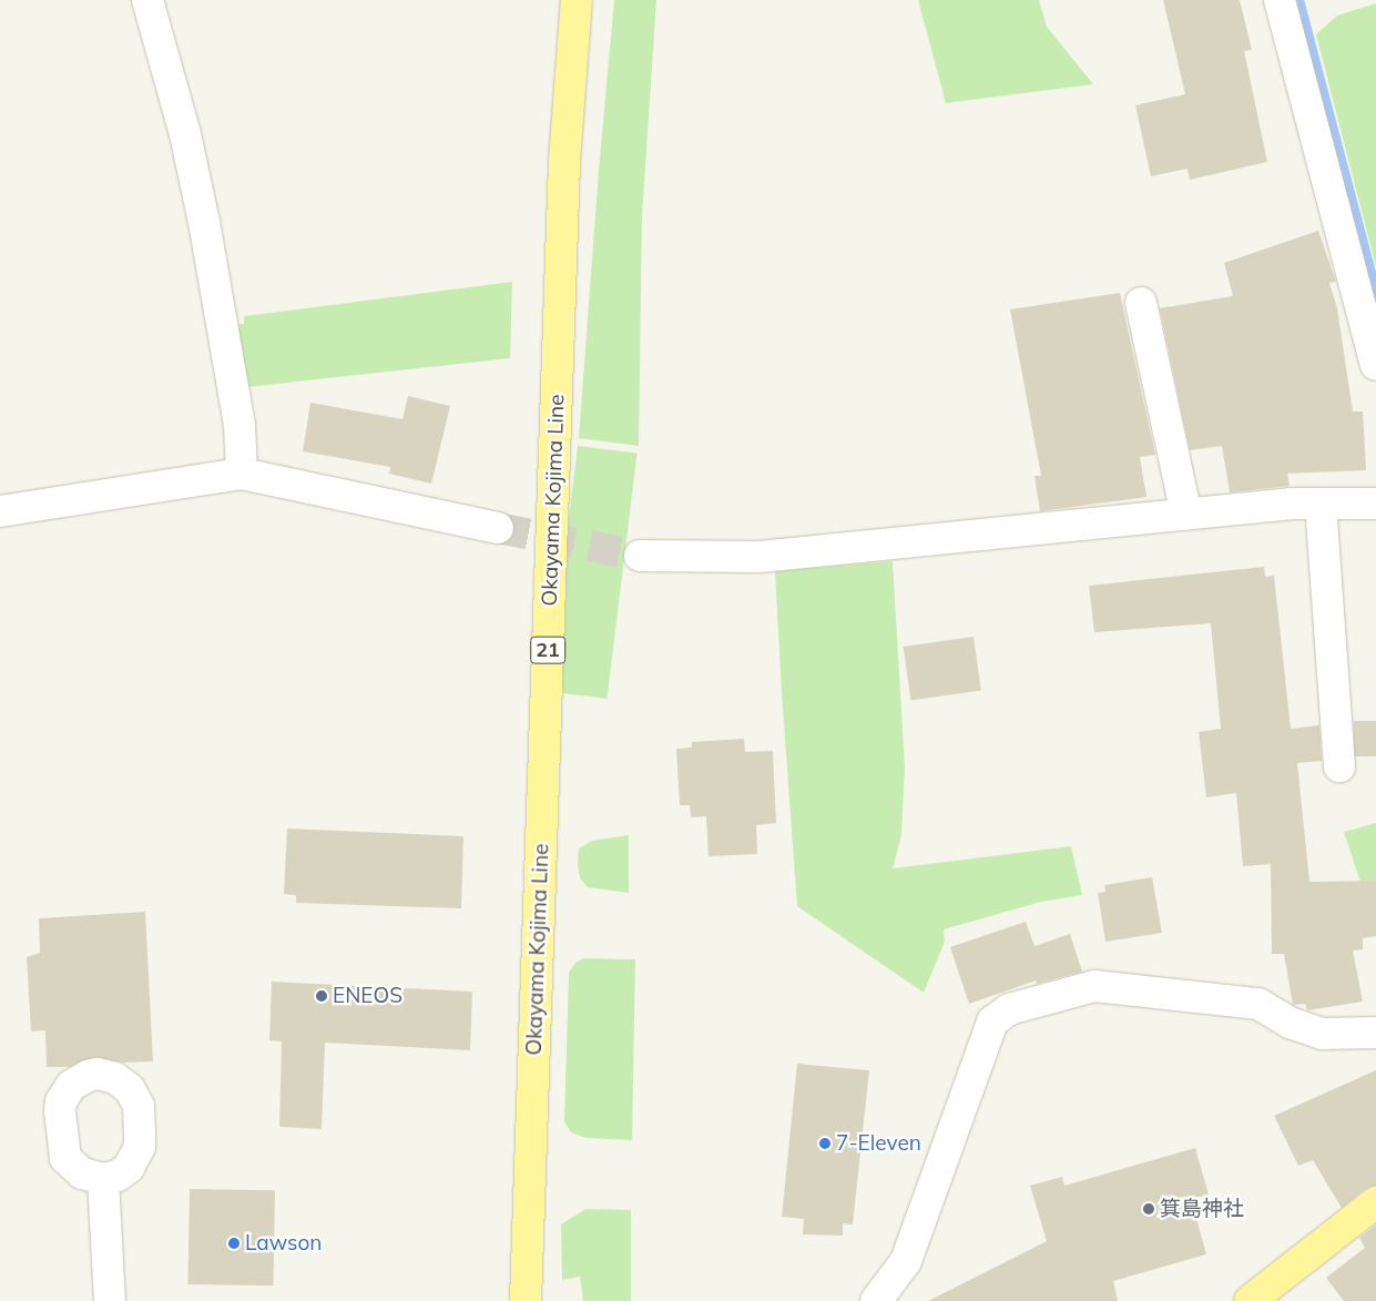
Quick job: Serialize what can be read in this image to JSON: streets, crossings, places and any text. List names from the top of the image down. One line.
{"streets":{"main road":["Okayama Kojima Line","21"]},"places":["ENEOS","7-Eleven","箕島神社","Lawson"]}
